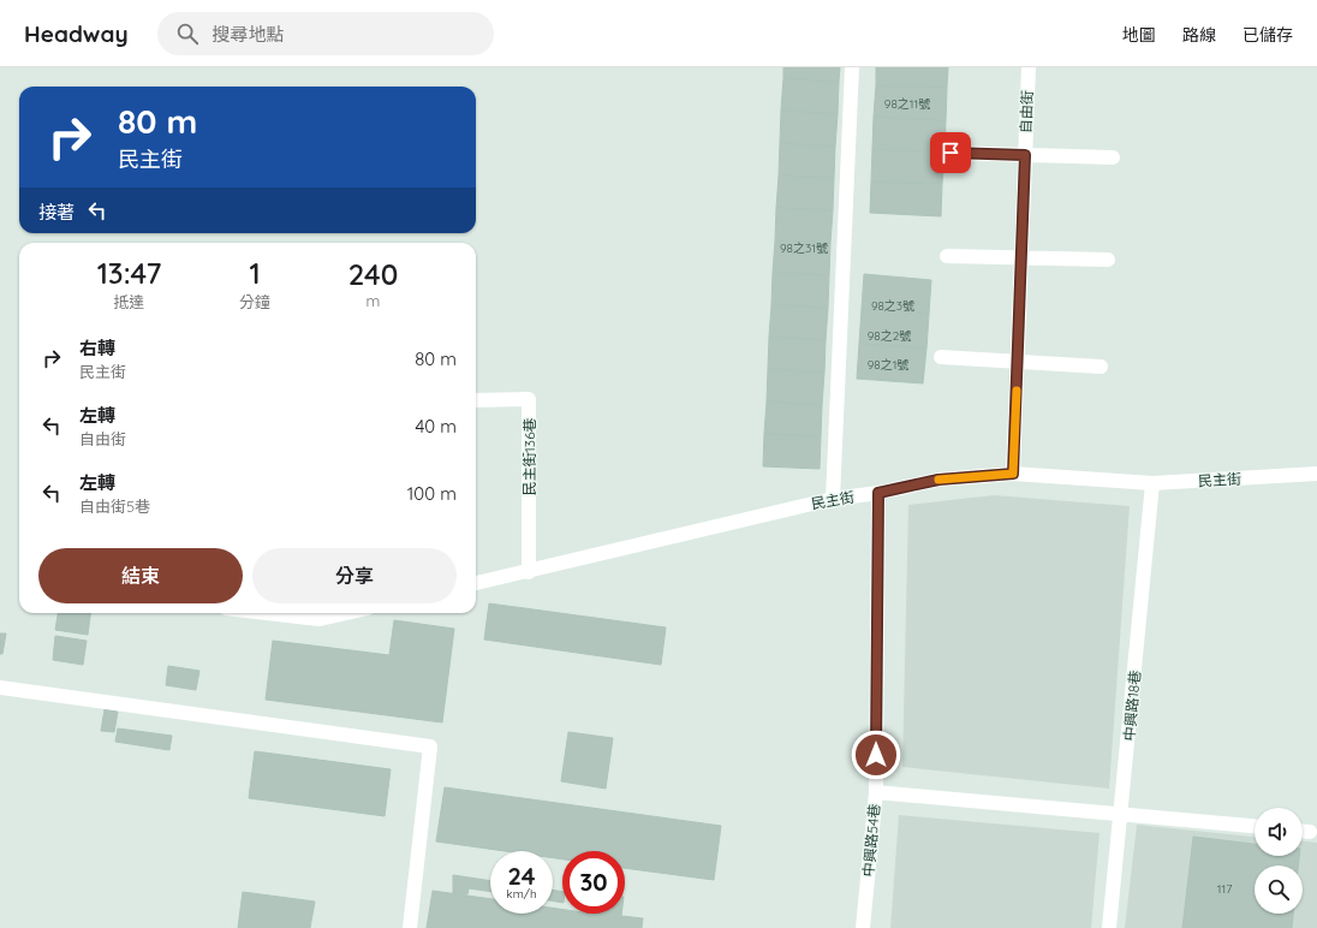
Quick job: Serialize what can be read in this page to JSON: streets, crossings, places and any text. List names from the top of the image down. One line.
{"streets":{"street":["自由街","民主街136巷","民主街","中興路18巷","中興路54巷"]},"crossings":[["自由街","民主街"],["民主街136巷","民主街"],["民主街","中興路18巷"],["民主街","中興路54巷"]],"house_numbers":["98之11號","98之31號","98之3號","98之2號","98之1號","117"],"page":{"header":"Headway","search":"搜尋地點","nav":["地圖","路線","已儲存"],"turn":["80 m","民主街"],"then":"接著","eta":["13:47","抵達","1","分鐘","240","m"],"list":[{"name":"右轉","note":"民主街","value":"80 m"},{"name":"左轉","note":"自由街","value":"40 m"},{"name":"左轉","note":"自由街5巷","value":"100 m"}],"buttons":["結束","分享"],"speed":"24 km/h","limit":"30"}}
